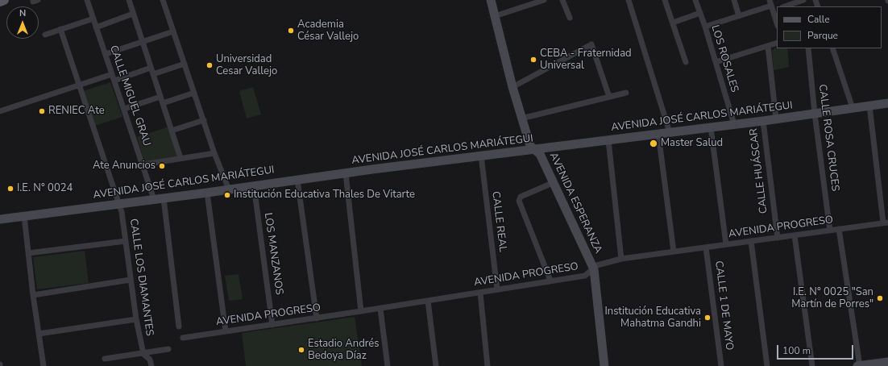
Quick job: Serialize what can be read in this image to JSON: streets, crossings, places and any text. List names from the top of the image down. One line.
{"streets":{"street":["LOS ROSALES","CALLE MIGUEL GRAU","AVENIDA JOSÉ CARLOS MARIÁTEGUI","CALLE ROSA CRUCES","CALLE HUÁSCAR","AVENIDA ESPERANZA","CALLE REAL","AVENIDA PROGRESO","LOS MANZANOS","CALLE LOS DIAMANTES","CALLE 1 DE MAYO"]},"crossings":[["LOS ROSALES","AVENIDA JOSÉ CARLOS MARIÁTEGUI"],["CALLE MIGUEL GRAU","AVENIDA JOSÉ CARLOS MARIÁTEGUI"],["AVENIDA JOSÉ CARLOS MARIÁTEGUI","CALLE ROSA CRUCES"],["AVENIDA JOSÉ CARLOS MARIÁTEGUI","CALLE HUÁSCAR"],["AVENIDA JOSÉ CARLOS MARIÁTEGUI","AVENIDA ESPERANZA"],["AVENIDA JOSÉ CARLOS MARIÁTEGUI","CALLE REAL"],["AVENIDA JOSÉ CARLOS MARIÁTEGUI","LOS MANZANOS"],["AVENIDA JOSÉ CARLOS MARIÁTEGUI","CALLE LOS DIAMANTES"],["CALLE ROSA CRUCES","AVENIDA PROGRESO"],["CALLE HUÁSCAR","AVENIDA PROGRESO"],["AVENIDA ESPERANZA","AVENIDA PROGRESO"],["CALLE REAL","AVENIDA PROGRESO"],["AVENIDA PROGRESO","LOS MANZANOS"],["AVENIDA PROGRESO","CALLE 1 DE MAYO"]],"places":["Academia César Vallejo","CEBA - Fraternidad Universal","Universidad Cesar Vallejo","RENIEC Ate","Master Salud","Ate Anuncios","I.E. N° 0024","Institución Educativa Thales De Vitarte","I.E. N° 0025 \"San Martín de Porres\"","Institución Educativa Mahatma Gandhi","Estadio Andrés Bedoya Díaz"],"legend":["Calle","Parque"],"scale_bar":"100 m","north":"top"}
